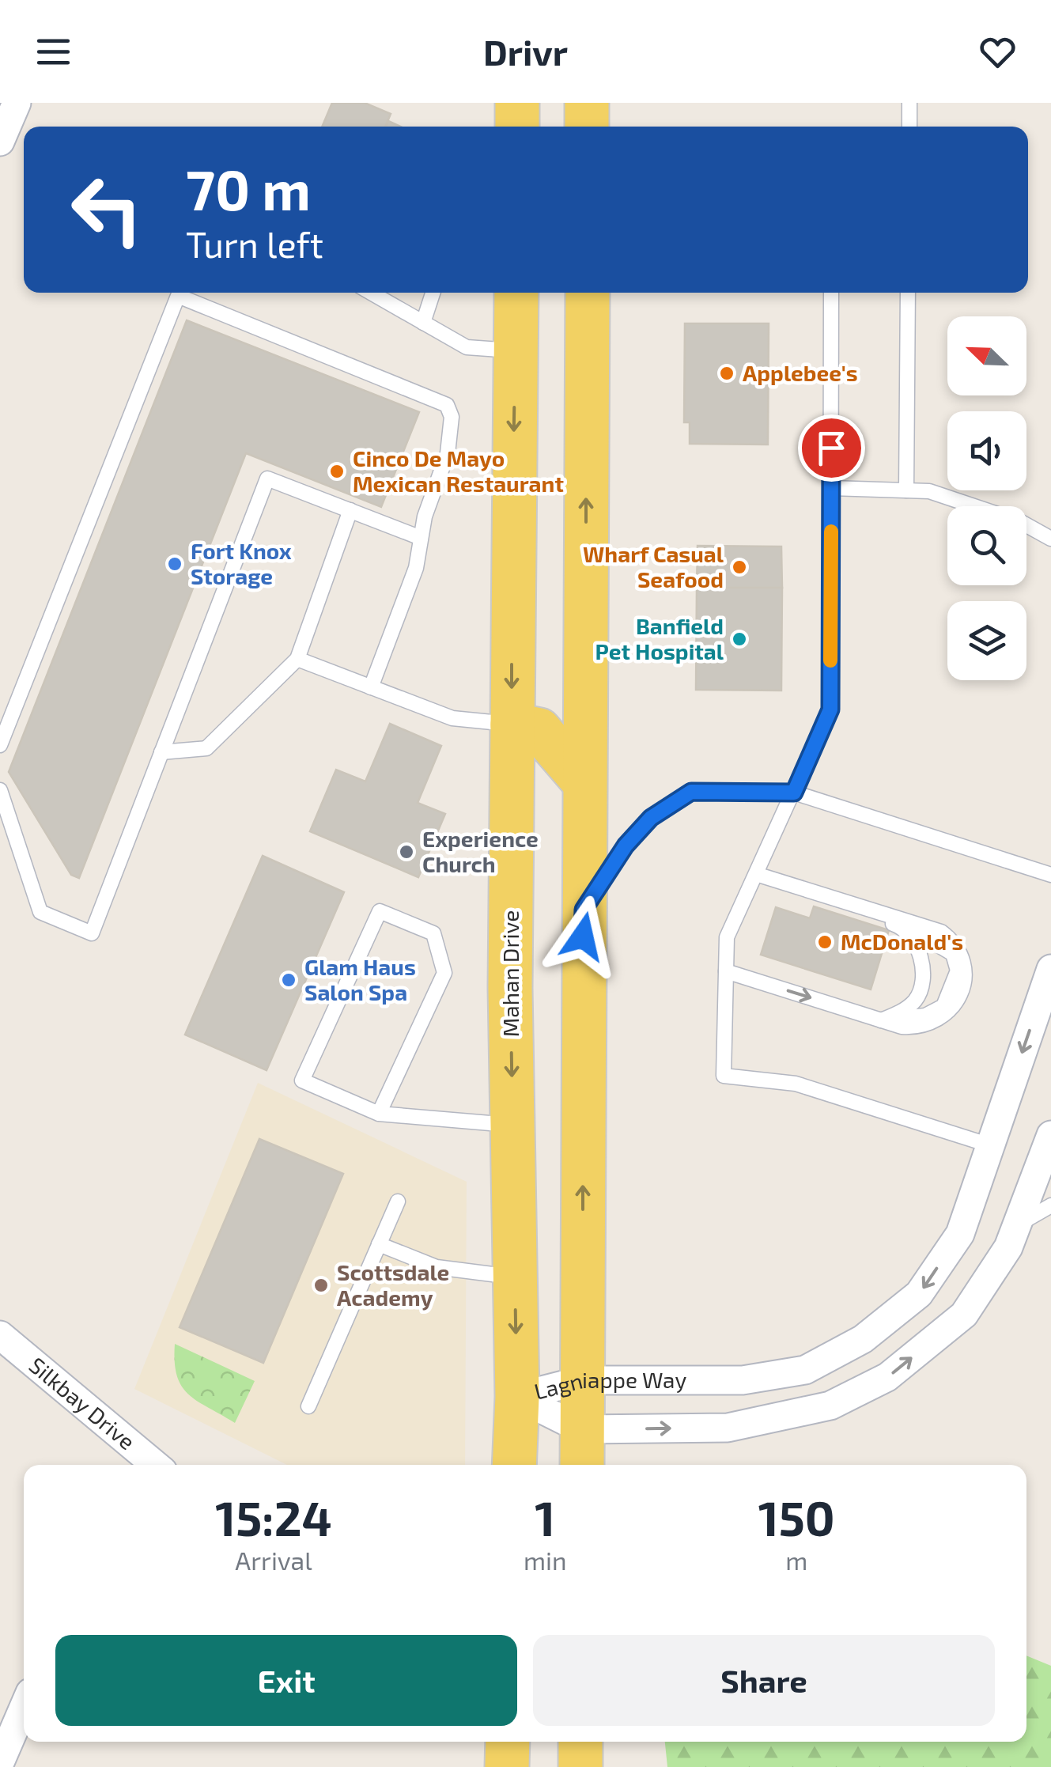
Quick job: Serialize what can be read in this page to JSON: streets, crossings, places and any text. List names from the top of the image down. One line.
{"streets":{"main road":["Mahan Drive"],"street":["Lagniappe Way","Silkbay Drive"]},"crossings":[["Mahan Drive","Lagniappe Way"]],"places":["Applebee's","Cinco De Mayo Mexican Restaurant","Fort Knox Storage","Wharf Casual Seafood","Banfield Pet Hospital","Experience Church","McDonald's","Glam Haus Salon Spa","Scottsdale Academy"],"north":"top left","page":{"header":"Drivr","turn":["70 m","Turn left"],"eta":["15:24","Arrival","1","min","150","m"],"buttons":["Exit","Share"]}}
